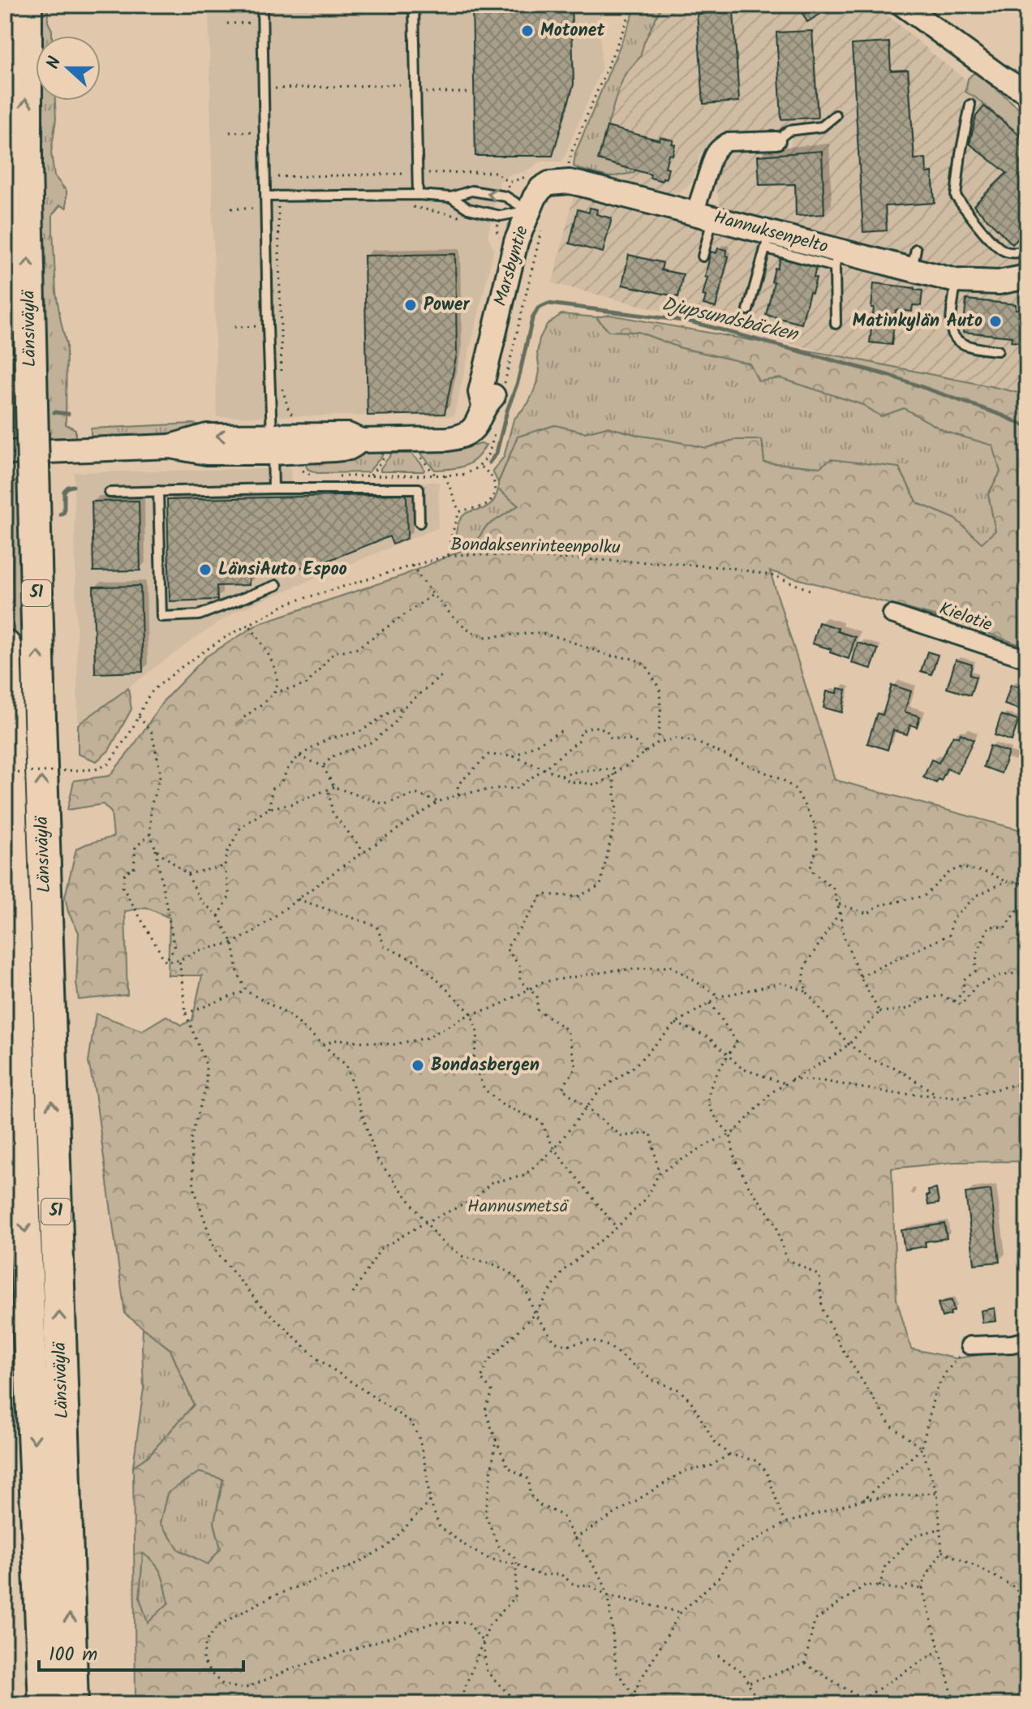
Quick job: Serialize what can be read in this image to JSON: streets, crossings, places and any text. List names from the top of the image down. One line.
{"streets":{"highway":["Länsiväylä","51"],"main road":["Hannuksenpelto","Marsbyntie"],"street":["Kielotie"],"path":["Bondaksenrinteenpolku"]},"water":["Djupsundsbäcken"],"parks":["Hannusmetsä"],"places":["Motonet","Power","Matinkylän Auto","LänsiAuto Espoo","Bondasbergen"],"scale_bar":"100 m","north":"left"}
